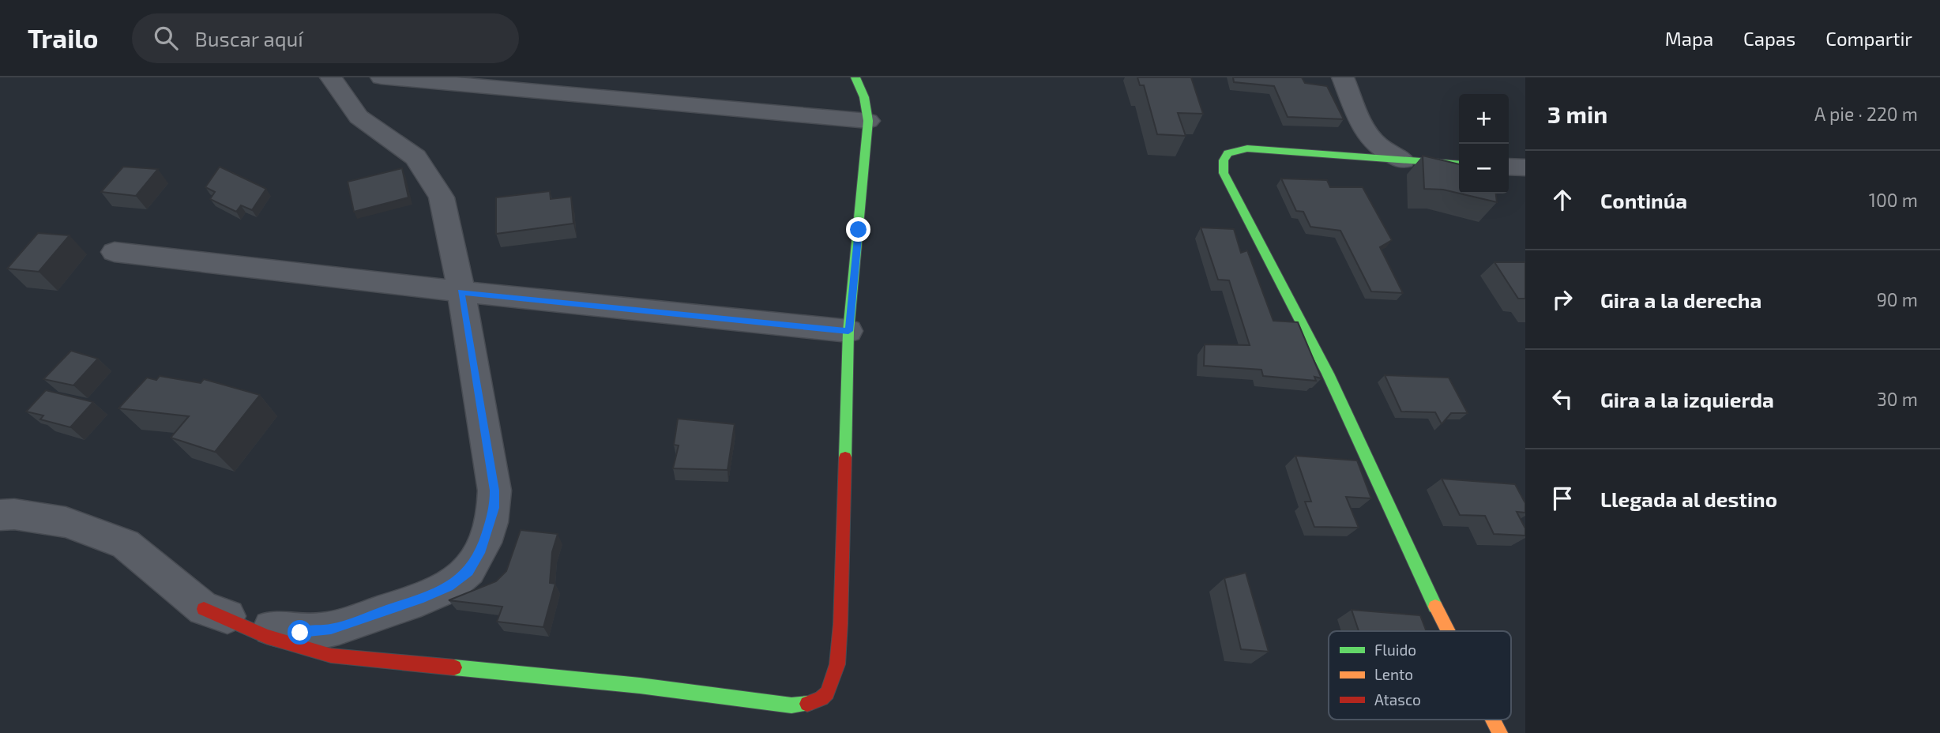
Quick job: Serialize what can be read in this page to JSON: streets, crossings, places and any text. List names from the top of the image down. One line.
{"legend":["Fluido","Lento","Atasco"],"page":{"header":"Trailo","search":"Buscar aquí","nav":["Mapa","Capas","Compartir"],"heading":["3 min","A pie · 220 m"],"map_buttons":["+","−"],"list":[["Continúa","100 m"],["Gira a la derecha","90 m"],["Gira a la izquierda","30 m"],"Llegada al destino"]}}
